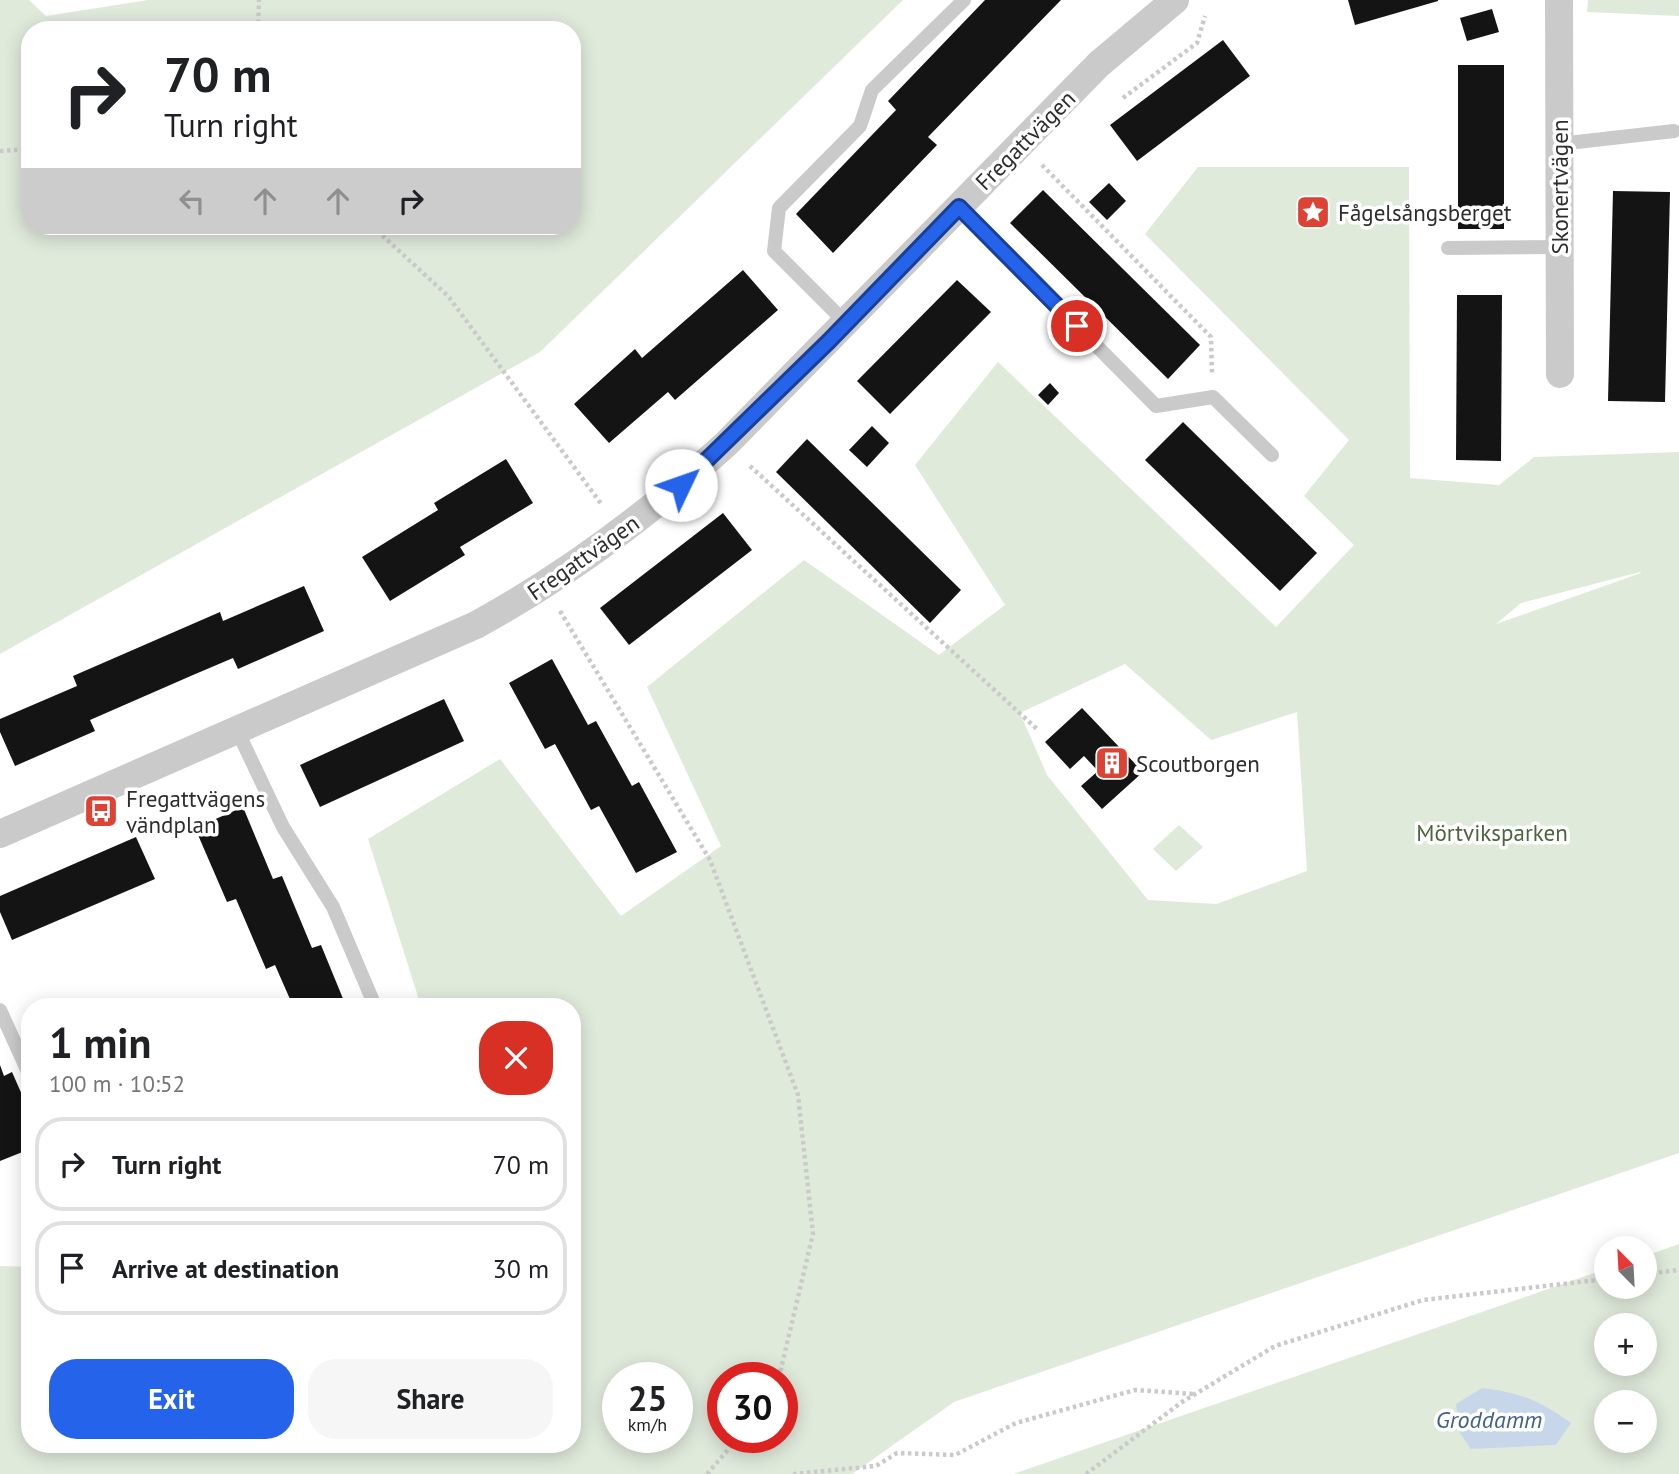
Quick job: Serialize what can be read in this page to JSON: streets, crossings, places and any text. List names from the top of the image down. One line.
{"streets":{"street":["Fregattvägen","Skonertvägen"]},"water":["Groddamm"],"parks":["Mörtviksparken"],"places":{"place":["Fågelsångsberget"],"building":["Scoutborgen"],"bus stop":["Fregattvägens vändplan"]},"north":"top left","page":{"turn":["70 m","Turn right"],"heading":["1 min","100 m · 10:52"],"list":[{"name":"Turn right","value":"70 m"},{"name":"Arrive at destination","value":"30 m"}],"map_buttons":["+","−"],"buttons":["Exit","Share"],"speed":"25 km/h","limit":"30"}}
